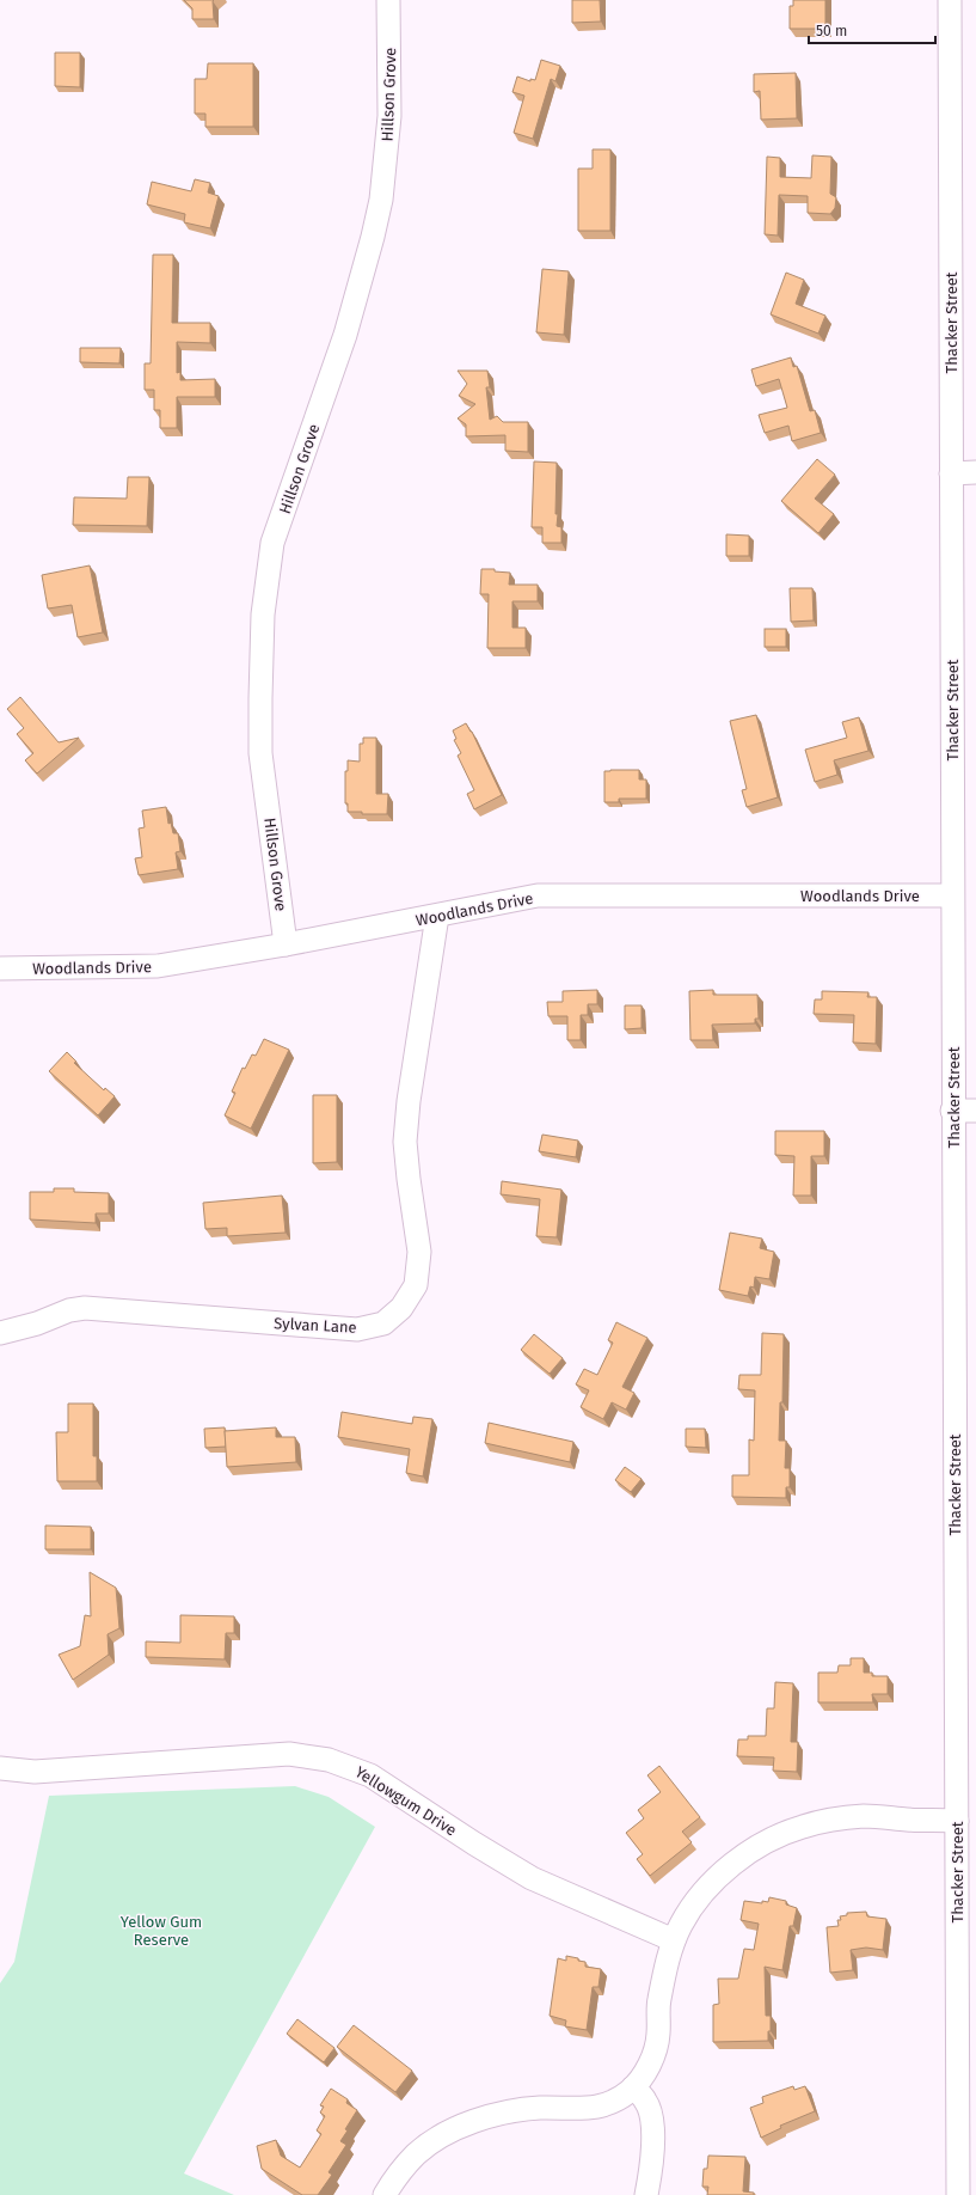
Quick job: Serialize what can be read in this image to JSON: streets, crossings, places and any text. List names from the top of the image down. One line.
{"streets":{"street":["Hillson Grove","Thacker Street","Woodlands Drive","Sylvan Lane","Yellowgum Drive"]},"crossings":[["Hillson Grove","Woodlands Drive"],["Thacker Street","Woodlands Drive"],["Woodlands Drive","Sylvan Lane"]],"parks":["Yellow Gum Reserve"],"scale_bar":"50 m"}
